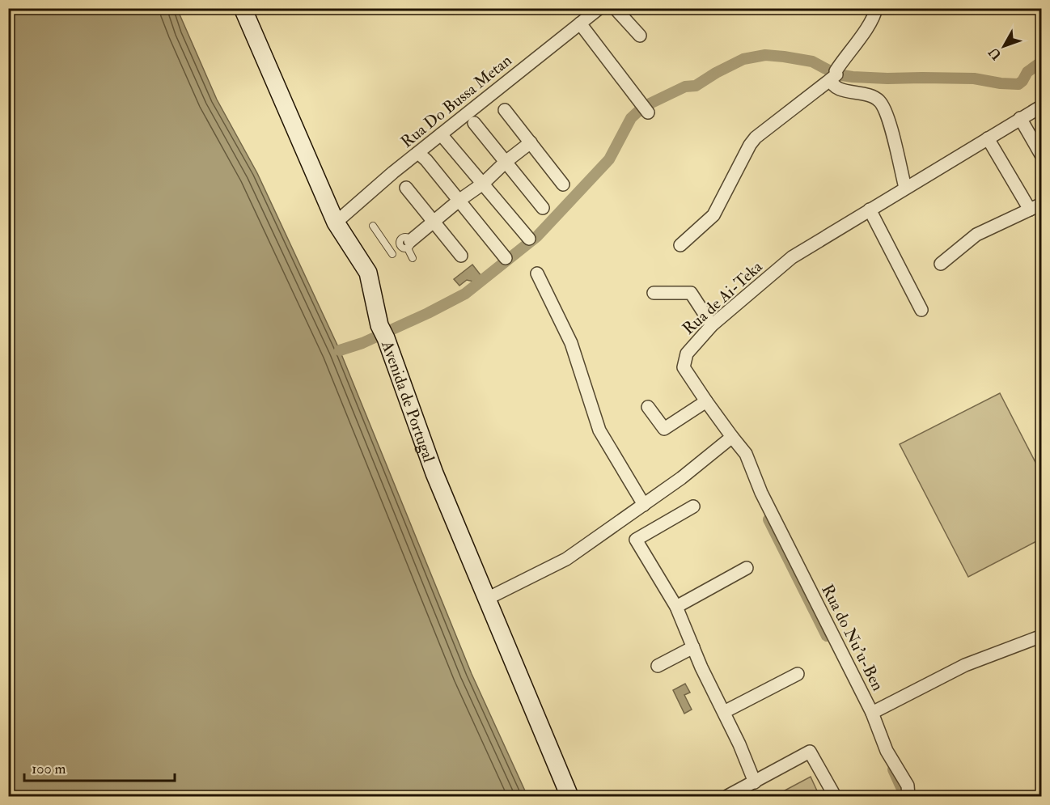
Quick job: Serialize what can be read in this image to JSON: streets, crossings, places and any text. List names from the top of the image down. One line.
{"streets":{"main road":["Avenida de Portugal"],"street":["Rua Do Bussa Metan","Rua de Ai-Teka","Rua do Nu'u-Ben"]},"crossings":[["Rua Do Bussa Metan","Avenida de Portugal"],["Rua de Ai-Teka","Rua do Nu'u-Ben"]],"scale_bar":"100 m","north":"bottom left"}
